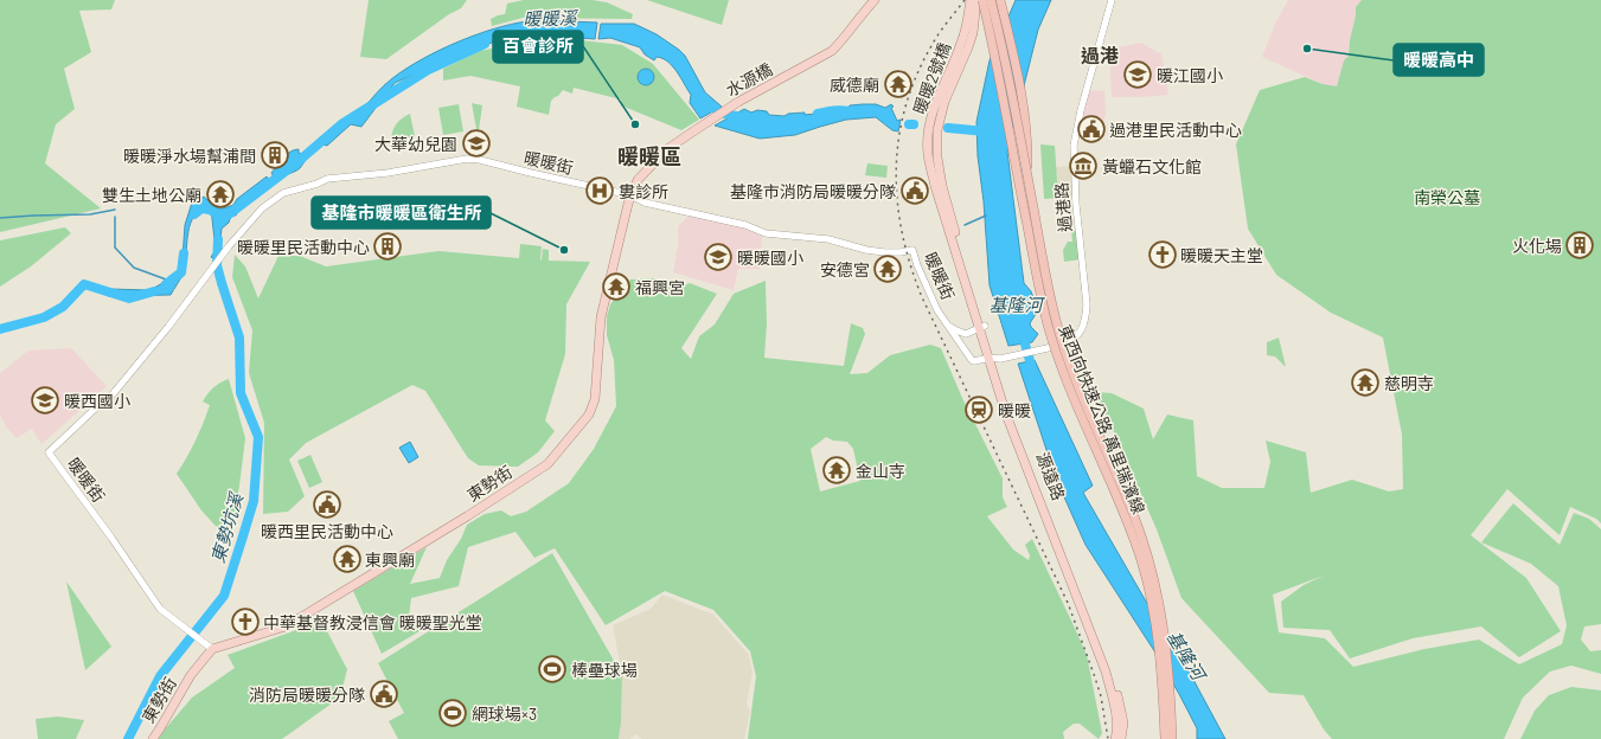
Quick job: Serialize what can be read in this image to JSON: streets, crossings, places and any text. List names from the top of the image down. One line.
{"streets":{"highway":["東西向快速公路 萬里瑞濱線"],"main road":["暖暖2號橋","水源橋","源遠路","東勢街"],"street":["暖暖街","過港路"]},"crossings":[["暖暖2號橋","源遠路"],["水源橋","東勢街"],["暖暖街","過港路"],["暖暖街","源遠路"],["暖暖街","東勢街"],["過港路","源遠路"]],"districts":["過港","暖暖區"],"water":["暖暖溪","基隆河","東勢坑溪"],"parks":["南榮公墓"],"places":{"other":["暖暖高中","百會診所","基隆市暖暖區衛生所"],"school or university":["暖江國小","大華幼兒園","暖暖國小","暖西國小"],"temple":["威德廟","雙生土地公廟","安德宮","福興宮","慈明寺","金山寺","東興廟"],"public building":["過港里民活動中心","基隆市消防局暖暖分隊","暖西里民活動中心","消防局暖暖分隊"],"building":["暖暖淨水場幫浦間","火化場","暖暖里民活動中心"],"museum":["黃蠟石文化館"],"hospital":["婁診所"],"church":["暖暖天主堂","中華基督教浸信會 暖暖聖光堂"],"station":["暖暖"],"sports":["棒壘球場","網球場×3"]}}
